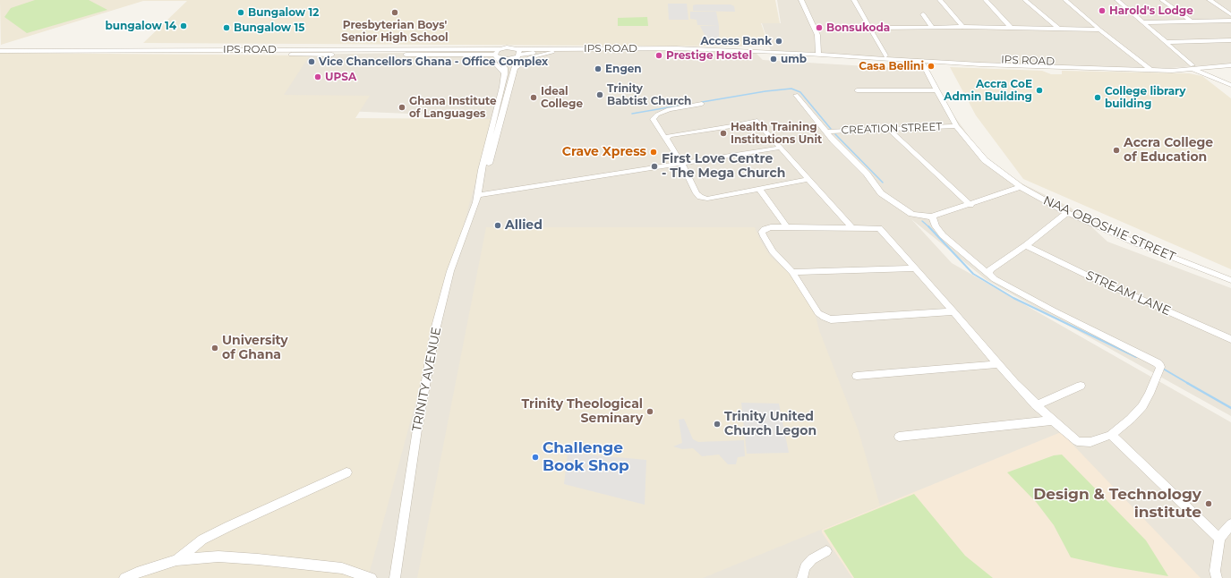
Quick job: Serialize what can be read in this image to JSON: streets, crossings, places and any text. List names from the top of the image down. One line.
{"streets":{"street":["IPS ROAD","CREATION STREET","NAA OBOSHIE STREET","STREAM LANE","TRINITY AVENUE"]},"crossings":[["IPS ROAD","NAA OBOSHIE STREET"],["IPS ROAD","TRINITY AVENUE"],["CREATION STREET","NAA OBOSHIE STREET"]],"places":["Harold's Lodge","Bungalow 12","Presbyterian Boys' Senior High School","bungalow 14","Bungalow 15","Bonsukoda","Access Bank","Prestige Hostel","umb","Vice Chancellors Ghana - Office Complex","Casa Bellini","Engen","UPSA","Accra CoE Admin Building","Trinity Babtist Church","Ideal College","College library building","Ghana Institute of Languages","Health Training Institutions Unit","Accra College of Education","Crave Xpress","First Love Centre - The Mega Church","Allied","University of Ghana","Trinity Theological Seminary","Trinity United Church Legon","Challenge Book Shop","Design & Technology institute"]}
